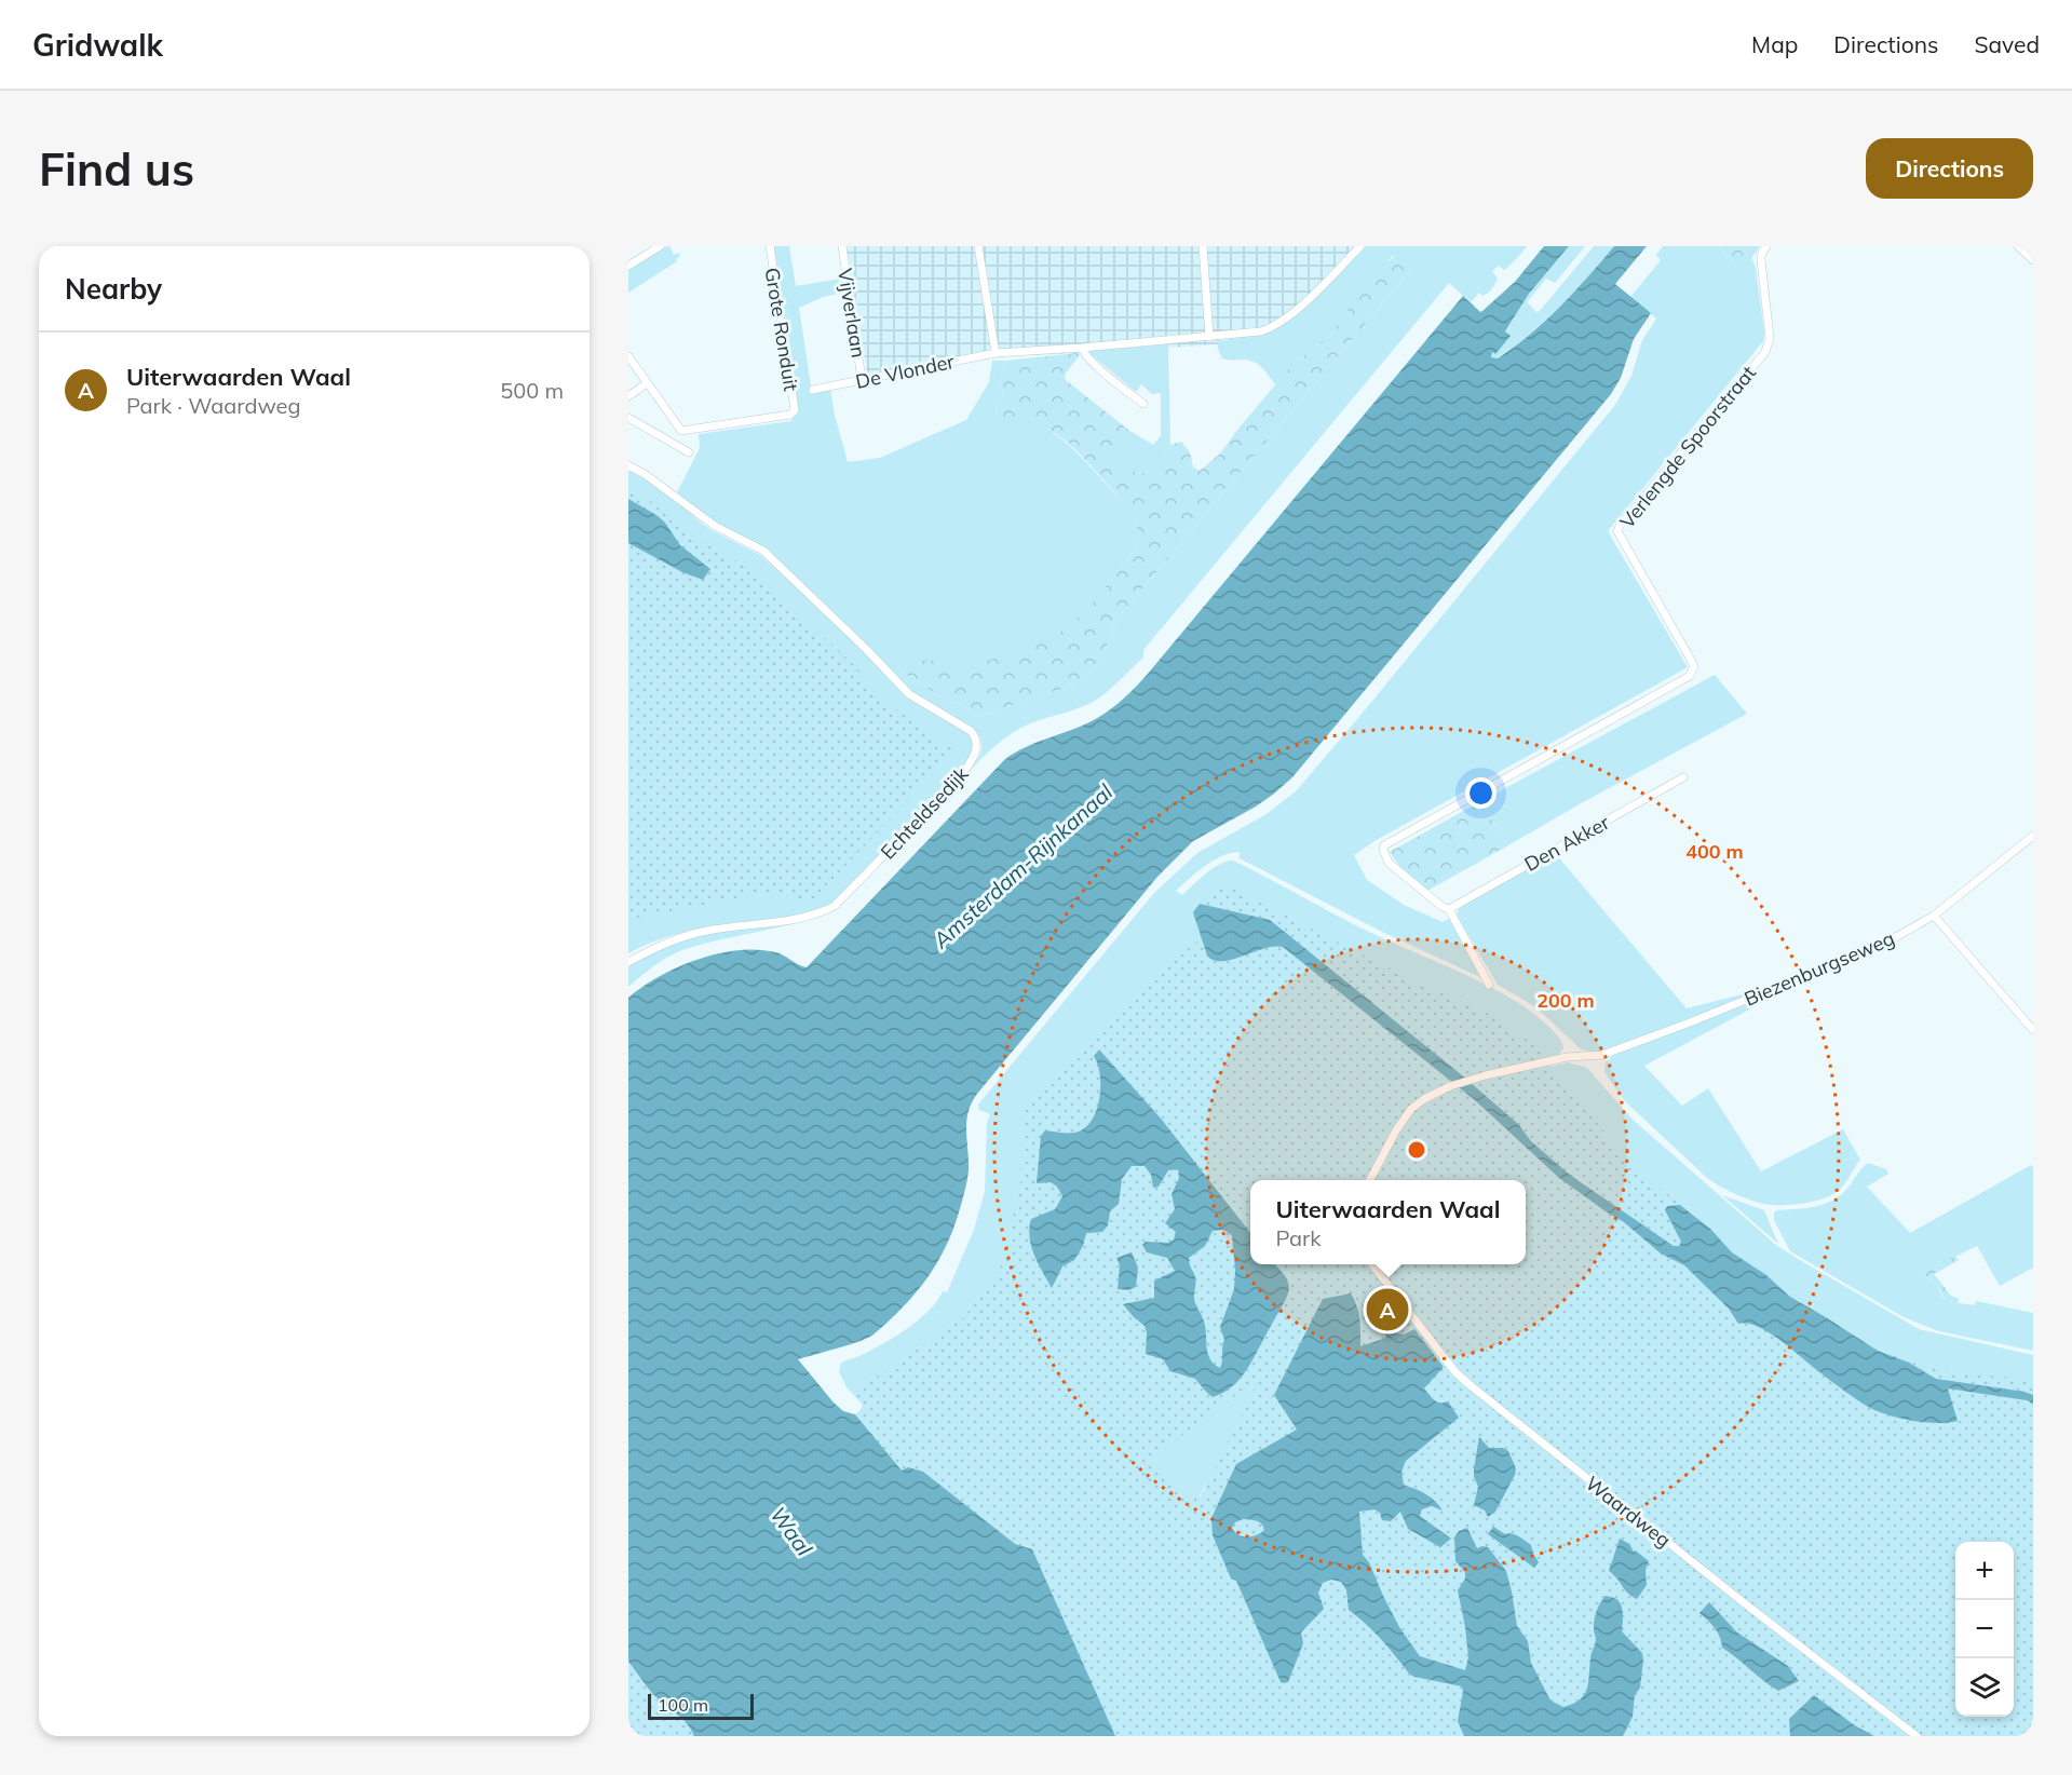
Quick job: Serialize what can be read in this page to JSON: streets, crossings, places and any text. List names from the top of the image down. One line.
{"streets":{"street":["Vijverlaan","Grote Ronduit","De Vlonder","Verlengde Spoorstraat","Echteldsedijk","Den Akker","Biezenburgseweg","Waardweg"]},"crossings":[["Vijverlaan","De Vlonder"],["Verlengde Spoorstraat","Den Akker"]],"water":["Amsterdam-Rijnkanaal","Waal"],"scale_bar":"100 m","page":{"header":"Gridwalk","nav":["Map","Directions","Saved"],"buttons":"Directions","title":"Find us","heading":"Nearby","list":[{"mark":"A","name":"Uiterwaarden Waal","note":"Park · Waardweg","value":"500 m"}],"popup":["Uiterwaarden Waal","Park"],"pins":"A","map_buttons":["+","−"],"scale":"100 m"},"rings":["400 m","200 m"]}
